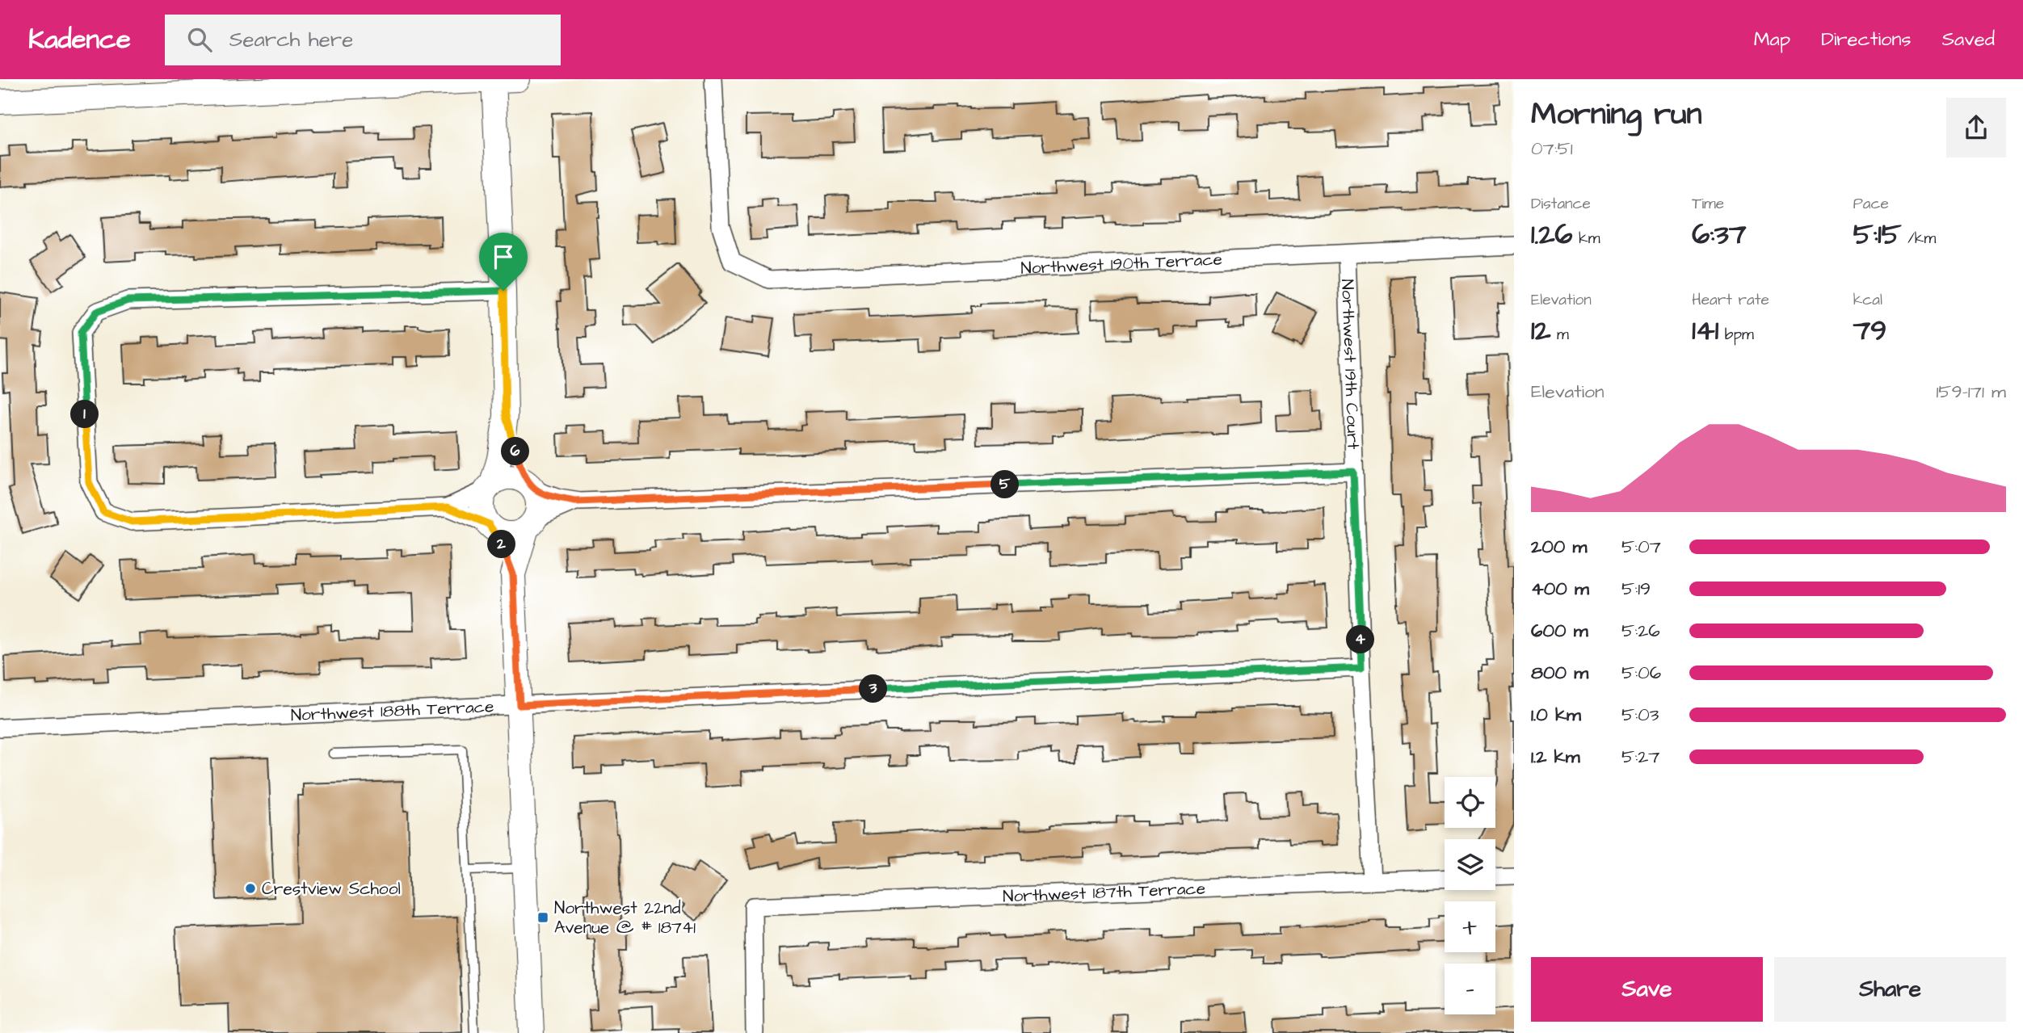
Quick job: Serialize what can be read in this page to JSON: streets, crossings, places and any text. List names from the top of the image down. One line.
{"streets":{"street":["Northwest 190th Terrace","Northwest 19th Court","Northwest 188th Terrace","Northwest 187th Terrace"]},"crossings":[["Northwest 190th Terrace","Northwest 19th Court"],["Northwest 19th Court","Northwest 188th Terrace"],["Northwest 19th Court","Northwest 187th Terrace"]],"places":{"other":["Crestview School"],"transit":["Northwest 22nd Avenue @ # 18741"]},"page":{"header":"Kadence","search":"Search here","nav":["Map","Directions","Saved"],"heading":["Morning run","07:51"],"stats":[["Distance","1.26 km"],["Time","6:37"],["Pace","5:15 /km"],["Elevation","12 m"],["Heart rate","141 bpm"],["kcal","79"]],"chart":["Elevation","159–171 m"],"pins":["1","6","5","2","4","3"],"list":[{"name":"200 m","note":"5:07"},{"name":"400 m","note":"5:19"},{"name":"600 m","note":"5:26"},{"name":"800 m","note":"5:06"},{"name":"1.0 km","note":"5:03"},{"name":"1.2 km","note":"5:27"}],"map_buttons":["+","−"],"buttons":["Save","Share"]}}
